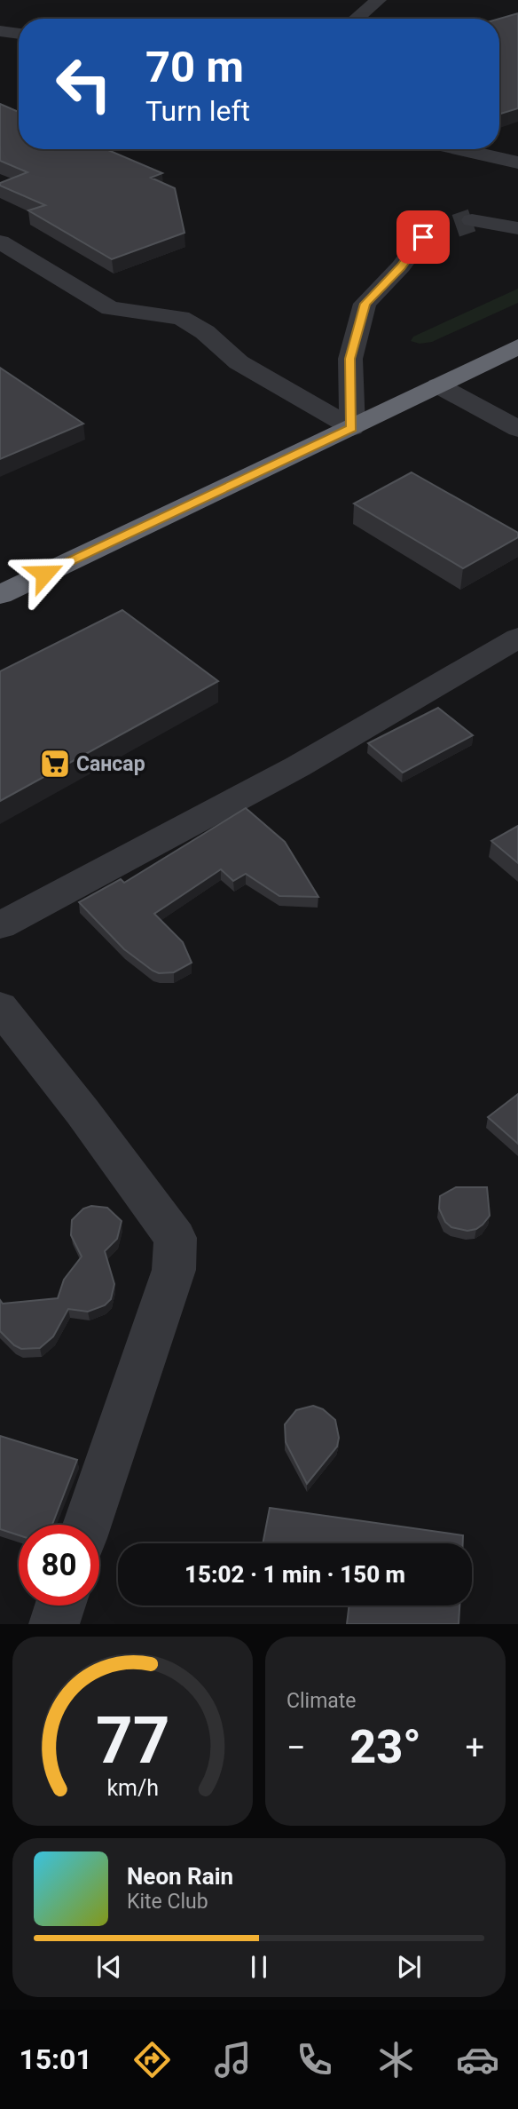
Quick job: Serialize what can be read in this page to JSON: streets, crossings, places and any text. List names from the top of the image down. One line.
{"places":{"supermarket":["Сансар"]},"page":{"turn":["70 m","Turn left"],"limit":"80","trip":"15:02 · 1 min · 150 m","tile":"Climate","heat":["−","23°","+"],"song":["Neon Rain","Kite Club"],"tabs":"15:01","gauge":["77","km/h"]}}
